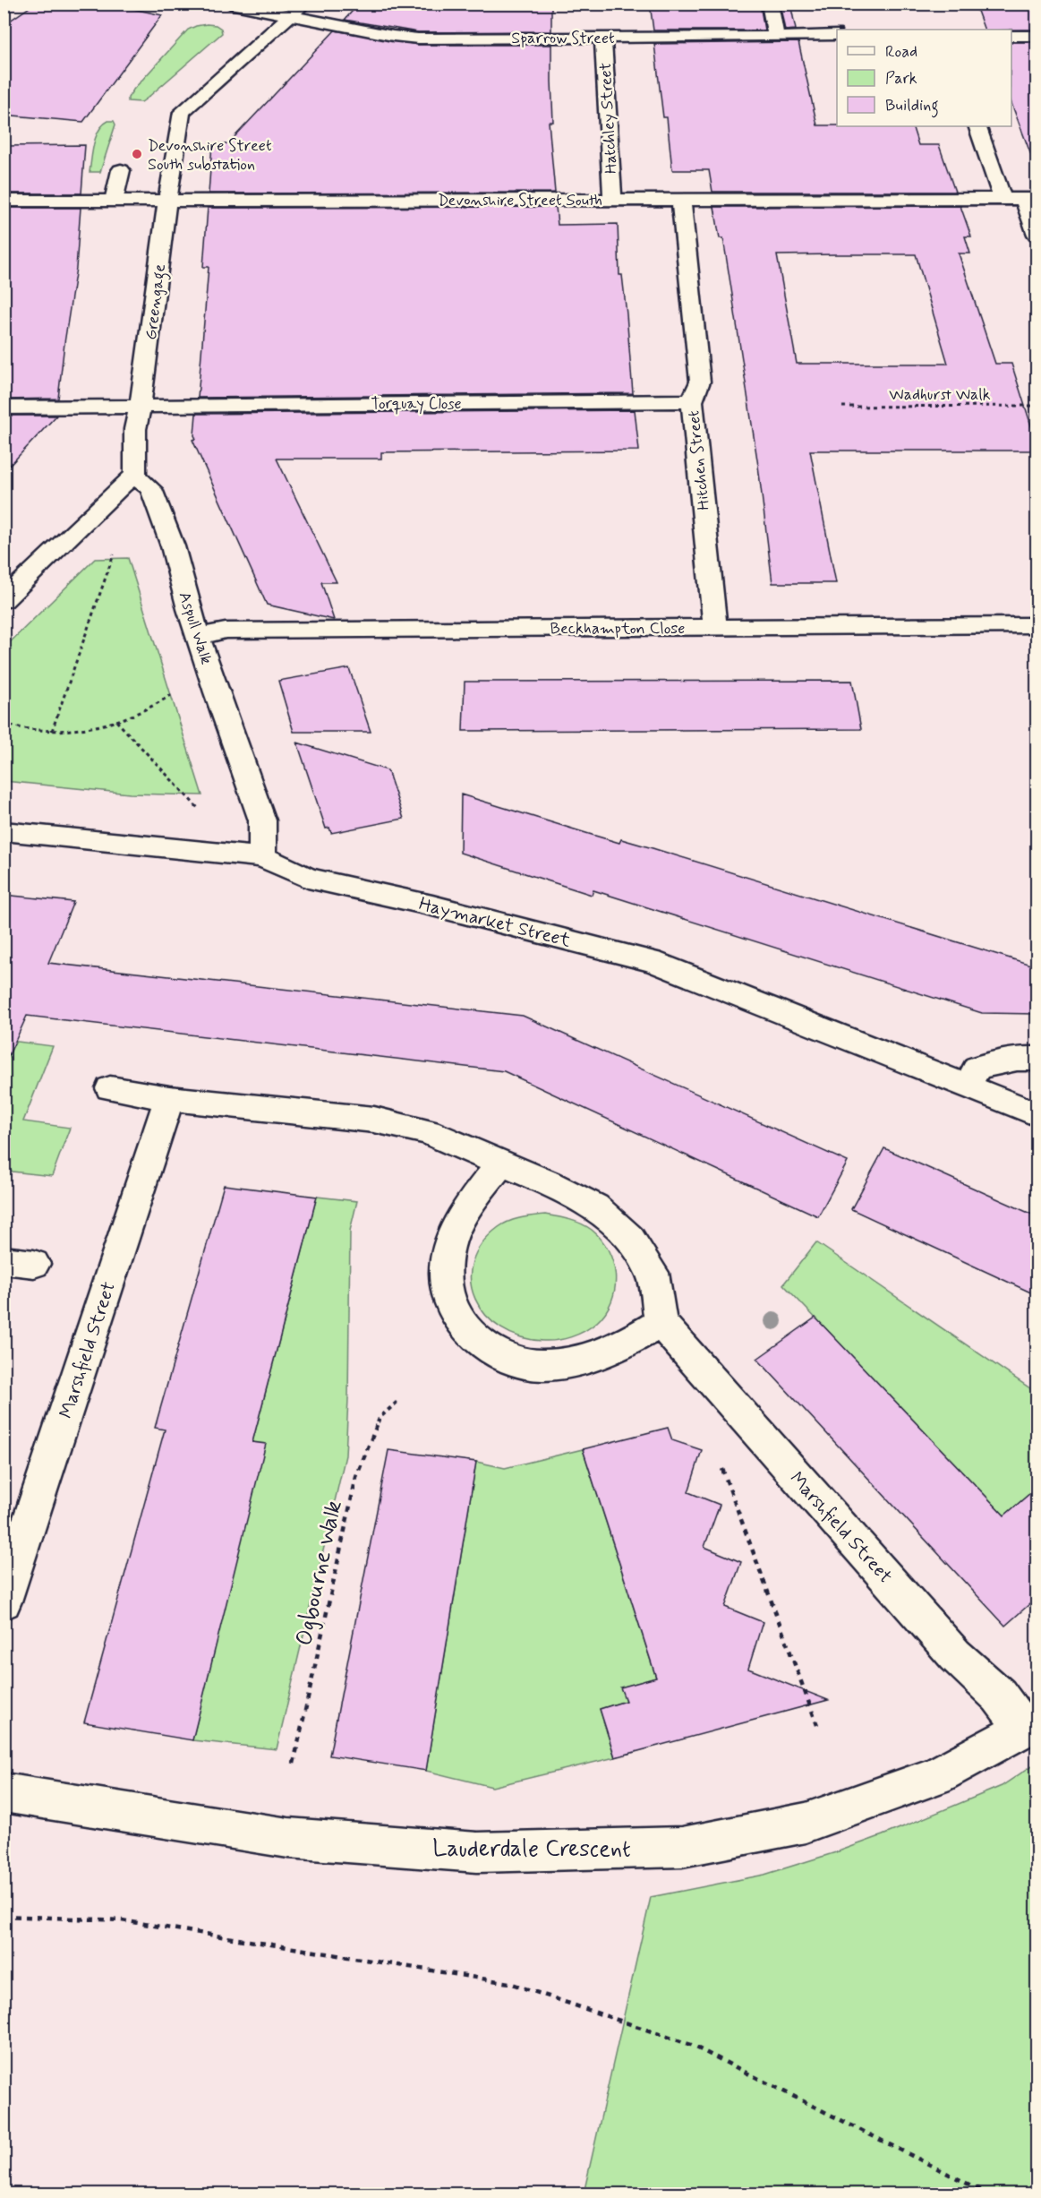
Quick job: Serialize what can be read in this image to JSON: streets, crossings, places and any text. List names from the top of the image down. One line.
{"streets":{"street":["Sparrow Street","Hatchley Street","Devonshire Street South","Greengage","Torquay Close","Hitchen Street","Aspull Walk","Beckhampton Close","Haymarket Street","Marshfield Street","Lauderdale Crescent"],"path":["Wadhurst Walk","Ogbourne Walk"]},"crossings":[["Sparrow Street","Hatchley Street"],["Sparrow Street","Greengage"],["Hatchley Street","Devonshire Street South"],["Devonshire Street South","Greengage"],["Devonshire Street South","Hitchen Street"],["Greengage","Torquay Close"],["Torquay Close","Hitchen Street"],["Hitchen Street","Beckhampton Close"],["Aspull Walk","Beckhampton Close"],["Aspull Walk","Haymarket Street"],["Marshfield Street","Lauderdale Crescent"]],"places":["Devonshire Street South substation"],"legend":["Road","Park","Building"]}
